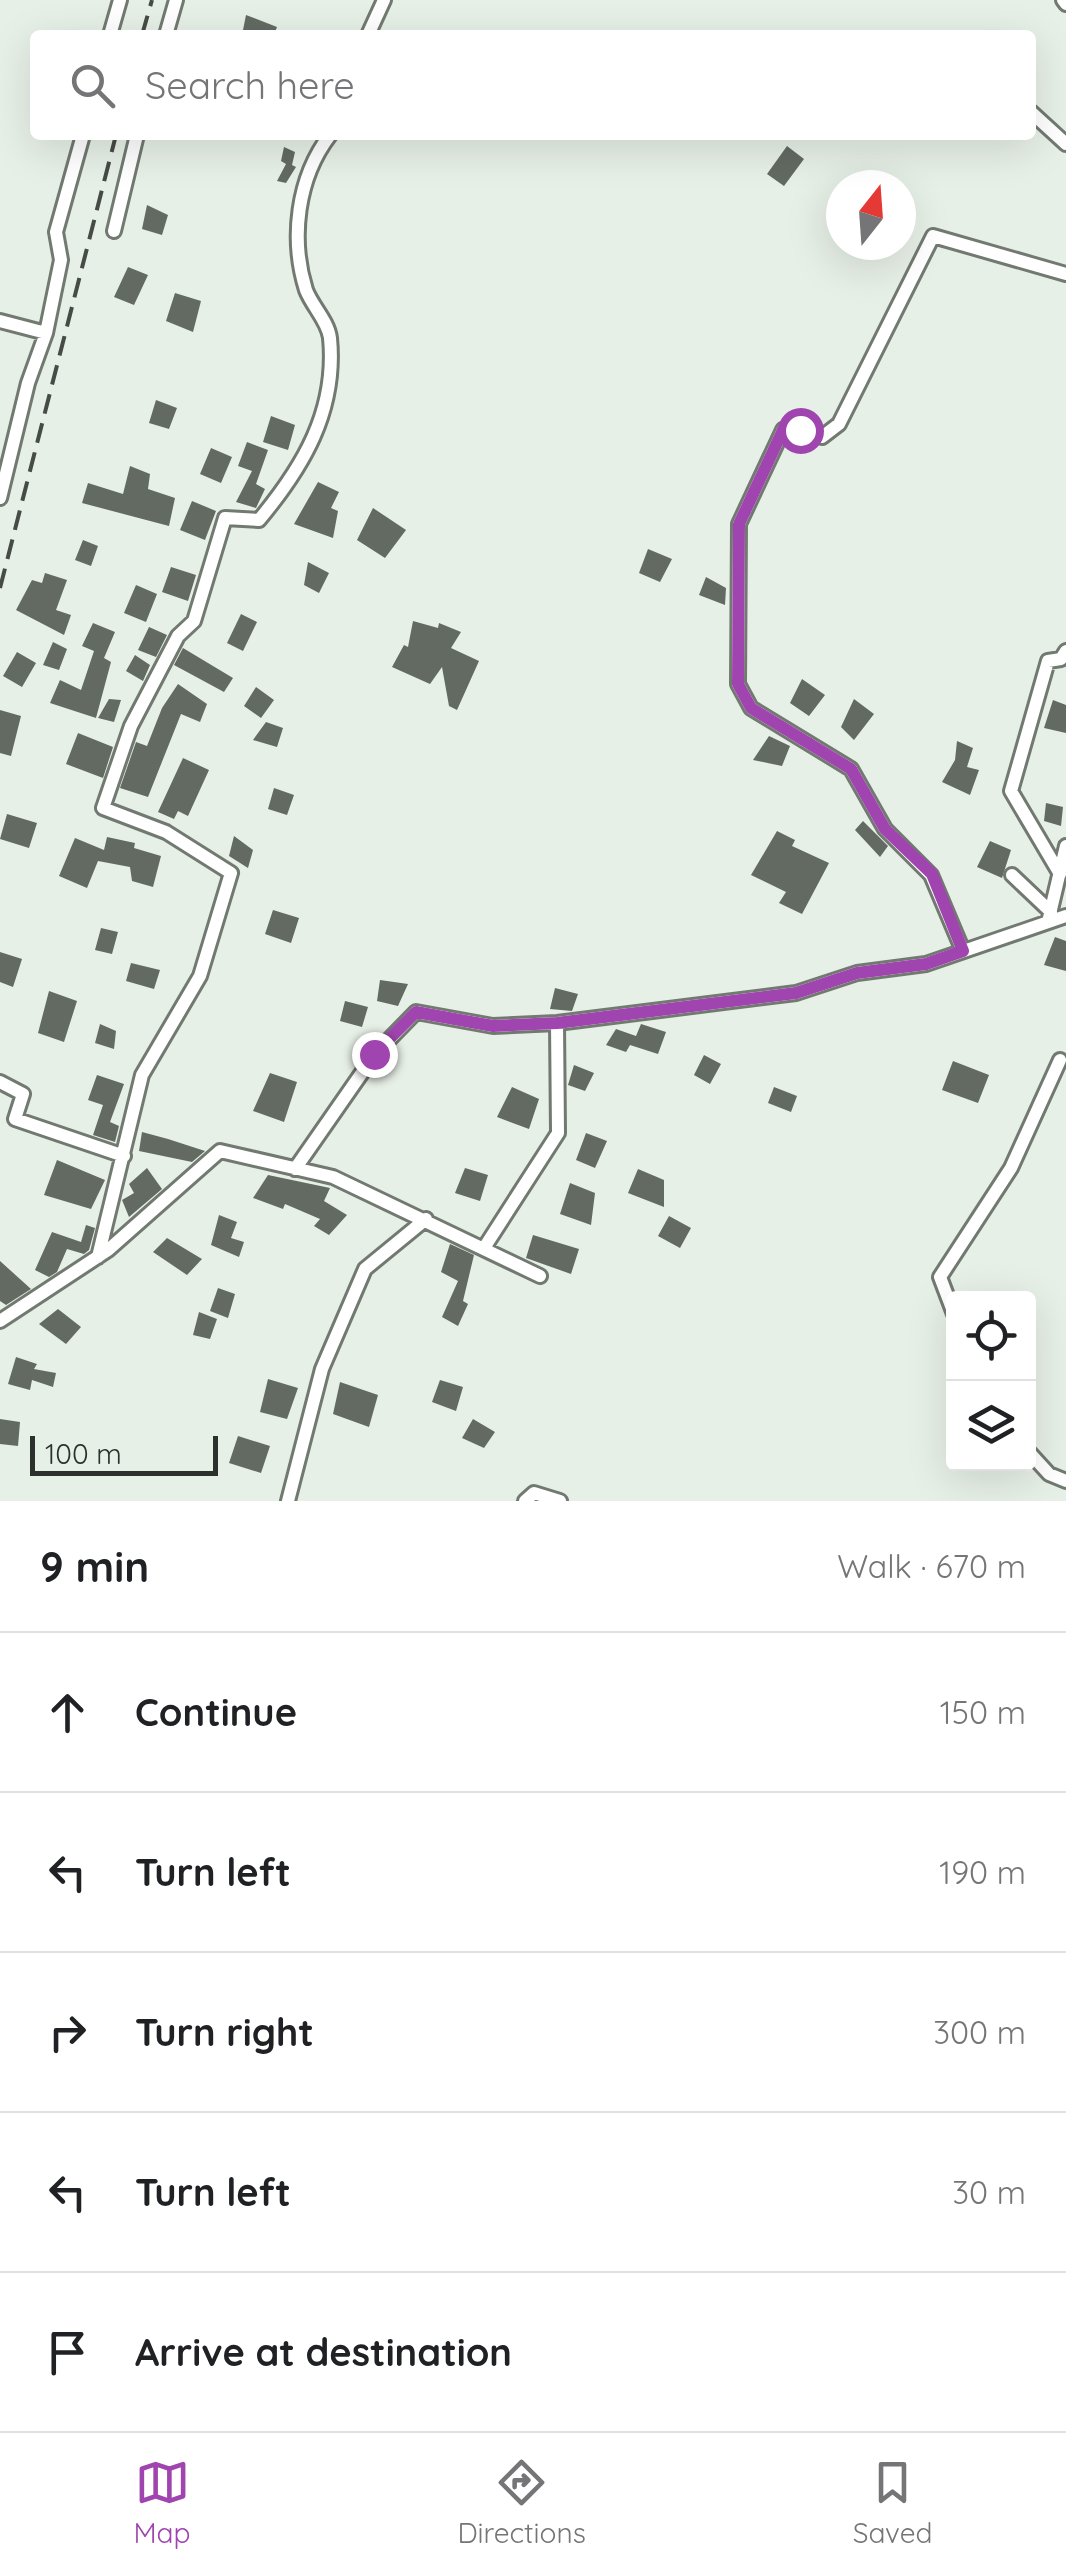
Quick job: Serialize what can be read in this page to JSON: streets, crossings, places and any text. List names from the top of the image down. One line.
{"scale_bar":"100 m","north":"top","page":{"search":"Search here","scale":"100 m","heading":["9 min","Walk · 670 m"],"list":[["Continue","150 m"],["Turn left","190 m"],["Turn right","300 m"],["Turn left","30 m"],"Arrive at destination"],"nav":["Map","Directions","Saved"]}}
